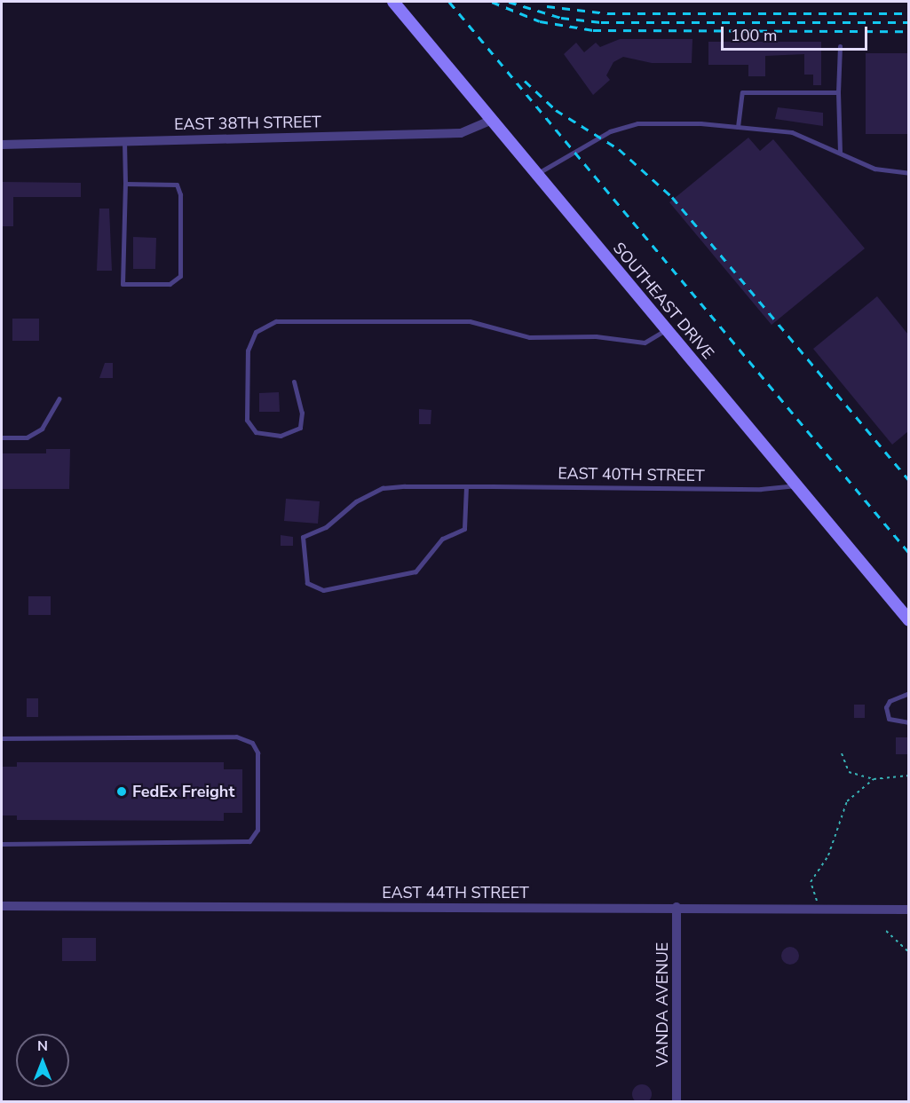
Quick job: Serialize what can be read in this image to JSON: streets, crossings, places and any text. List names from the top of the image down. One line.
{"streets":{"main road":["SOUTHEAST DRIVE"],"street":["EAST 38TH STREET","EAST 44TH STREET","VANDA AVENUE"],"lane":["EAST 40TH STREET"]},"crossings":[["EAST 38TH STREET","SOUTHEAST DRIVE"],["SOUTHEAST DRIVE","EAST 40TH STREET"],["EAST 44TH STREET","VANDA AVENUE"]],"places":["FedEx Freight"],"scale_bar":"100 m","north":"top"}
